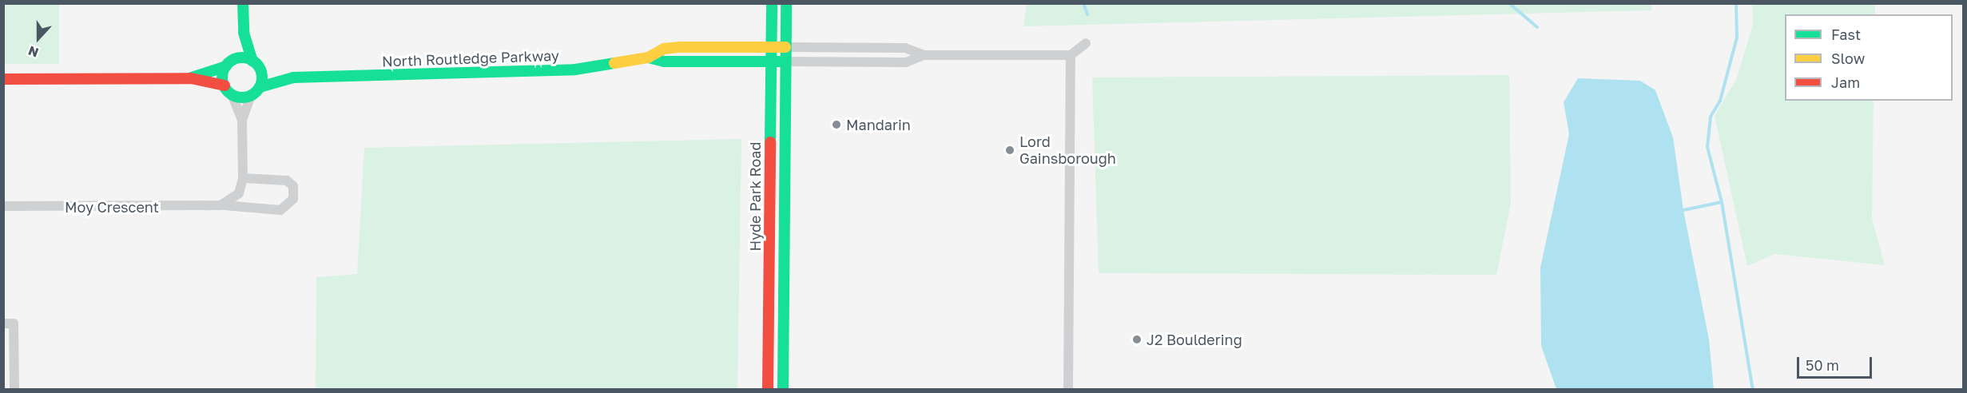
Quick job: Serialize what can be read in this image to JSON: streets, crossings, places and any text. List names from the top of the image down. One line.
{"streets":{"street":["North Routledge Parkway","Hyde Park Road","Moy Crescent"]},"crossings":[["North Routledge Parkway","Hyde Park Road"]],"places":["Mandarin","Lord Gainsborough","J2 Bouldering"],"legend":["Fast","Slow","Jam"],"scale_bar":"50 m","north":"bottom"}
